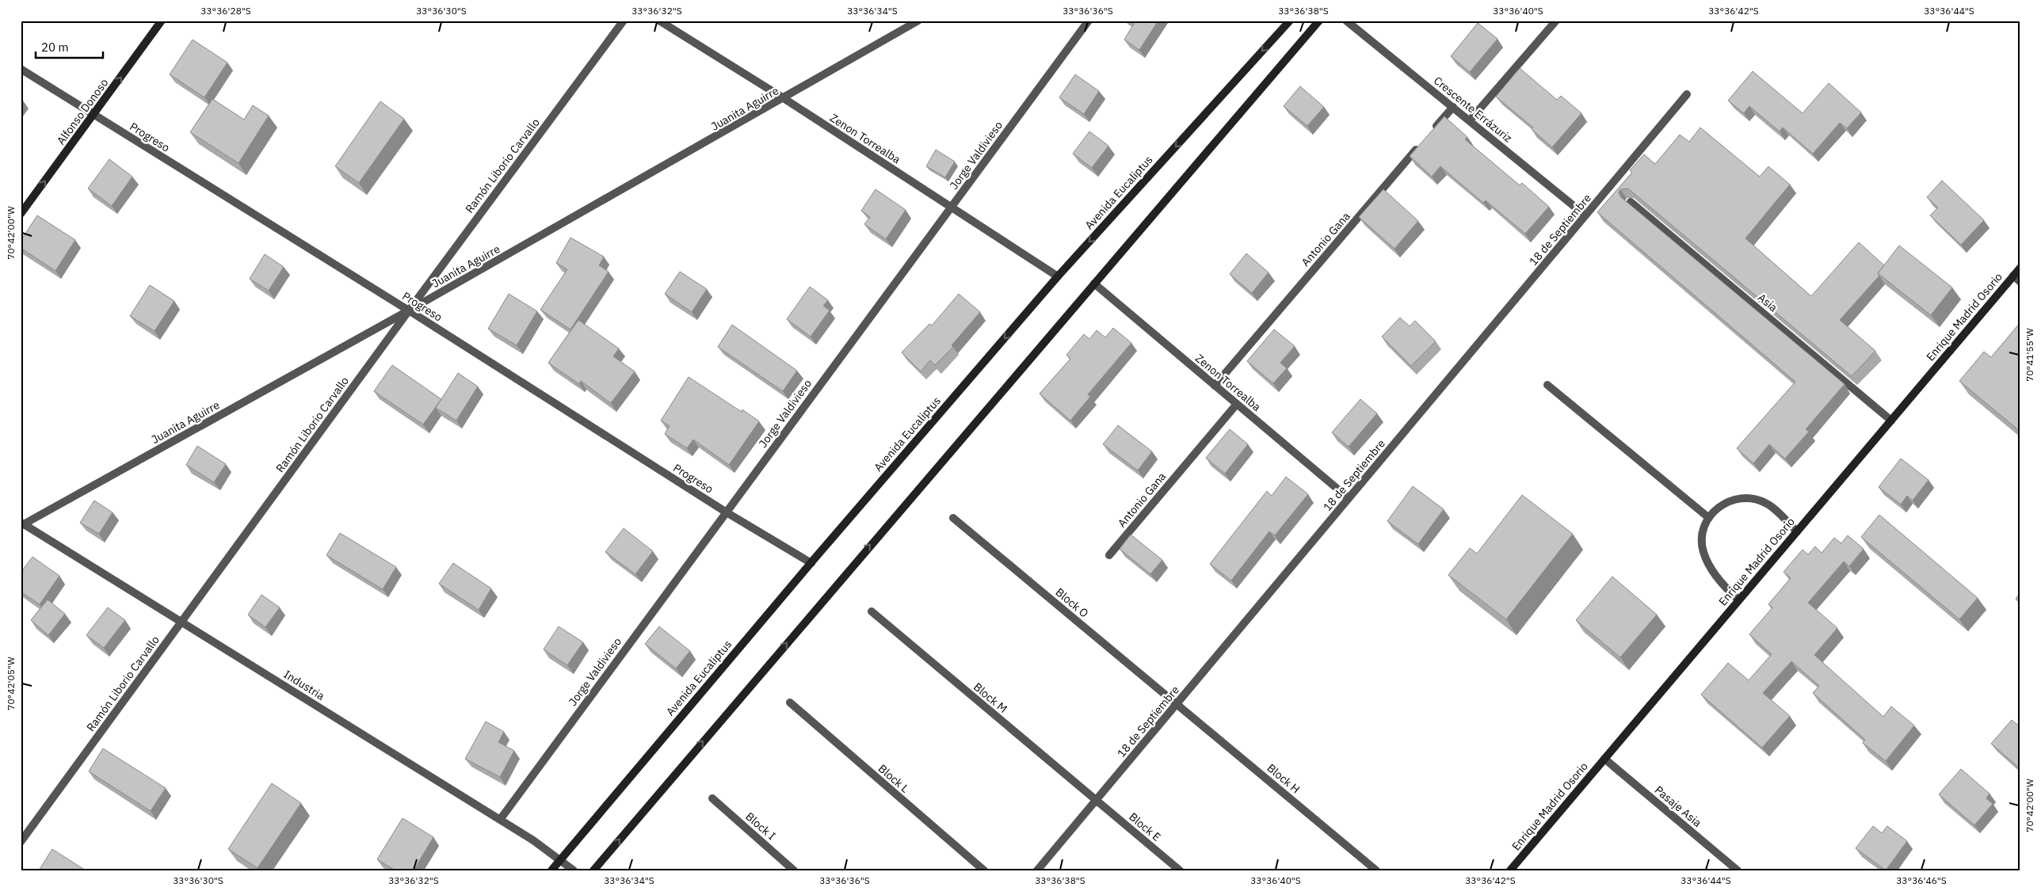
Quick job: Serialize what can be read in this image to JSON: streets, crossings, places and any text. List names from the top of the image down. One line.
{"streets":{"main road":["Alfonso Donoso","Avenida Eucaliptus","Enrique Madrid Osorio"],"street":["Juanita Aguirre","Crescente Errázuriz","Progreso","Zenon Torrealba","Jorge Valdivieso","Ramón Liborio Carvallo","18 de Septiembre","Antonio Gana","Asia","Block O","Industria","Block M","Block L","Block H","Pasaje Asia","Block I","Block E"]},"crossings":[["Juanita Aguirre","Progreso"],["Juanita Aguirre","Zenon Torrealba"],["Juanita Aguirre","Ramón Liborio Carvallo"],["Juanita Aguirre","Industria"],["Crescente Errázuriz","18 de Septiembre"],["Alfonso Donoso","Progreso"],["Progreso","Jorge Valdivieso"],["Progreso","Ramón Liborio Carvallo"],["Progreso","Avenida Eucaliptus"],["Zenon Torrealba","Jorge Valdivieso"],["Zenon Torrealba","Avenida Eucaliptus"],["Zenon Torrealba","18 de Septiembre"],["Zenon Torrealba","Antonio Gana"],["Jorge Valdivieso","Industria"],["Ramón Liborio Carvallo","Industria"],["Avenida Eucaliptus","Industria"],["18 de Septiembre","Block O"],["18 de Septiembre","Block M"],["18 de Septiembre","Block H"],["18 de Septiembre","Block E"],["Asia","Enrique Madrid Osorio"],["Enrique Madrid Osorio","Pasaje Asia"],["Block O","Block H"],["Block M","Block E"]],"one_way":["Alfonso Donoso"],"scale_bar":"20 m","coordinates":["33°36'28\"S","33°36'30\"S","33°36'32\"S","33°36'34\"S","33°36'36\"S","33°36'38\"S","33°36'40\"S","33°36'42\"S","33°36'44\"S","70°42'00\"W","70°41'55\"W","70°42'05\"W","33°36'46\"S"]}
